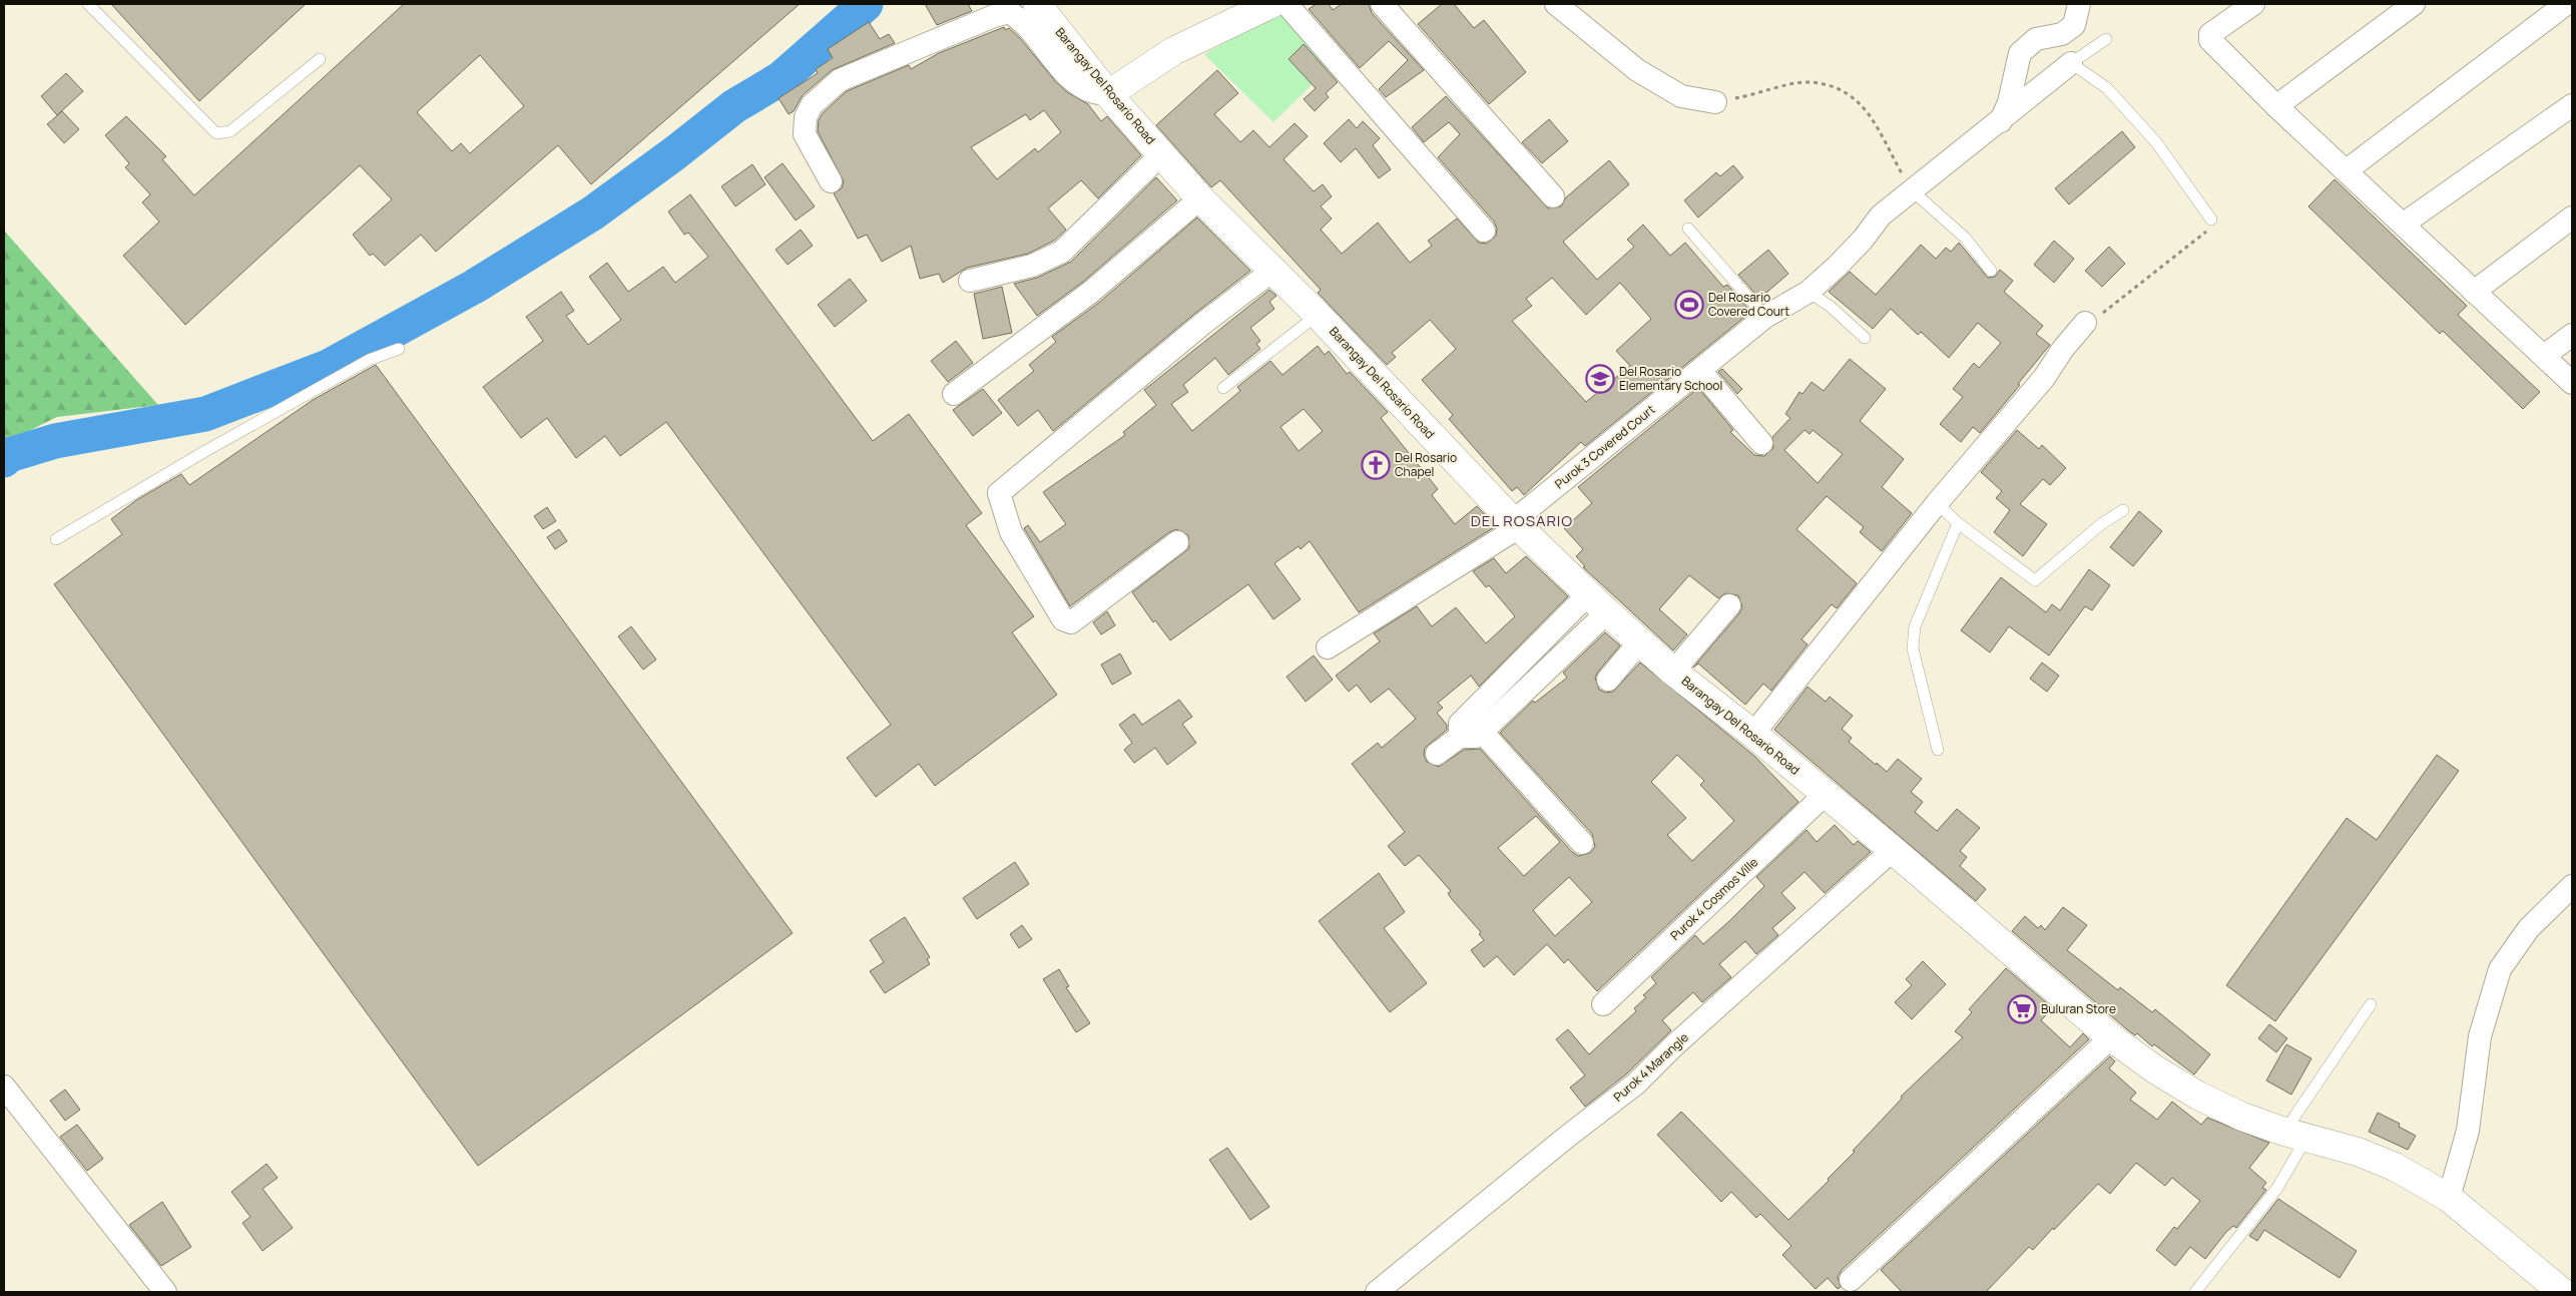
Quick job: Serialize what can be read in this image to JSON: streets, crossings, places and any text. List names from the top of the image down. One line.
{"streets":{"main road":["Barangay Del Rosario Road"],"street":["Purok 3 Covered Court","Purok 4 Cosmos Ville","Purok 4 Marangle"]},"crossings":[["Barangay Del Rosario Road","Purok 3 Covered Court"],["Barangay Del Rosario Road","Purok 4 Cosmos Ville"],["Barangay Del Rosario Road","Purok 4 Marangle"]],"districts":["DEL ROSARIO"],"places":{"sports":["Del Rosario Covered Court"],"school or university":["Del Rosario Elementary School"],"church":["Del Rosario Chapel"],"supermarket":["Buluran Store"]}}
